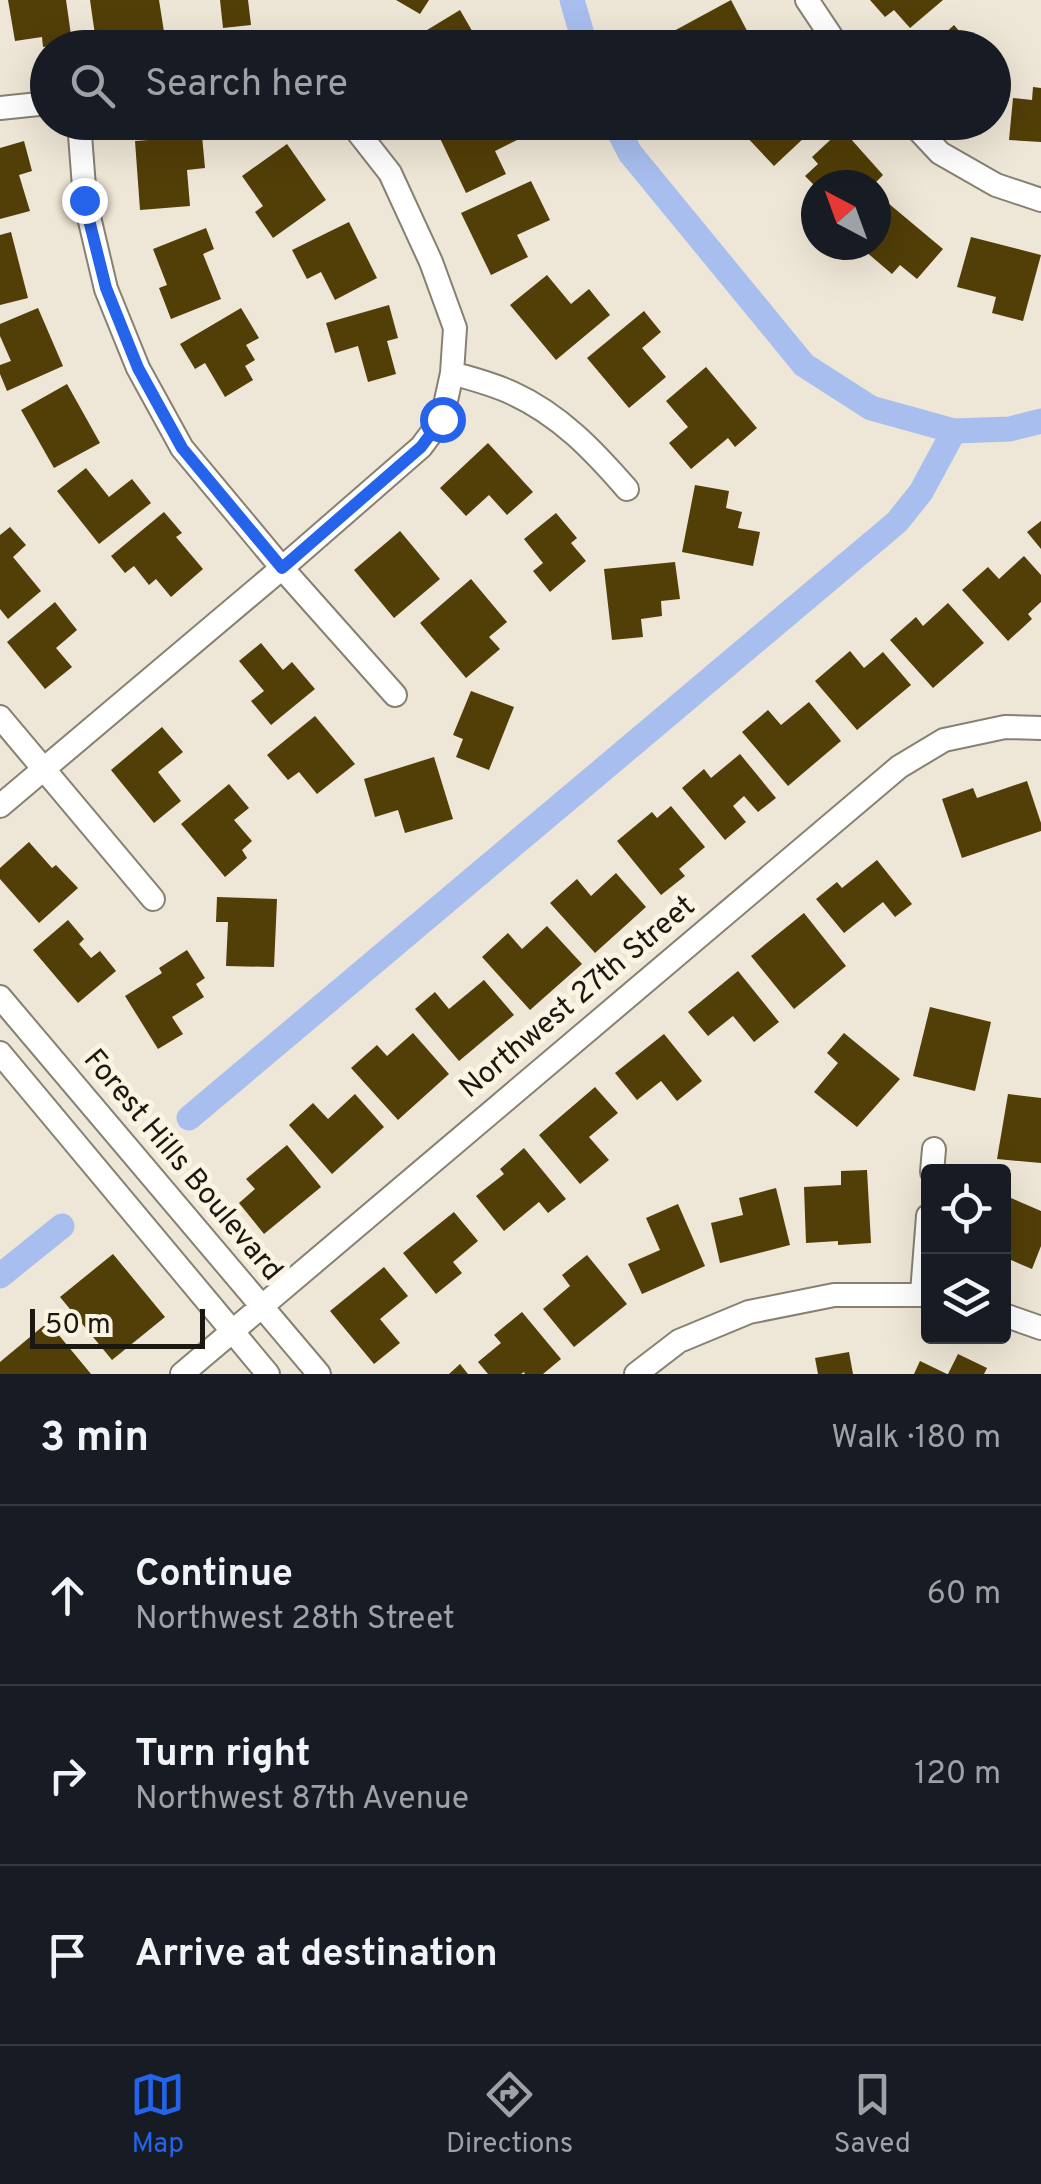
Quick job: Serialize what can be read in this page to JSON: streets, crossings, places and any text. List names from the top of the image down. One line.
{"streets":{"street":["Northwest 27th Street","Forest Hills Boulevard"]},"crossings":[["Northwest 27th Street","Forest Hills Boulevard"]],"scale_bar":"50 m","north":"top left","page":{"search":"Search here","scale":"50 m","heading":["3 min","Walk · 180 m"],"list":[["Continue","Northwest 28th Street","60 m"],["Turn right","Northwest 87th Avenue","120 m"],"Arrive at destination"],"nav":["Map","Directions","Saved"]}}
